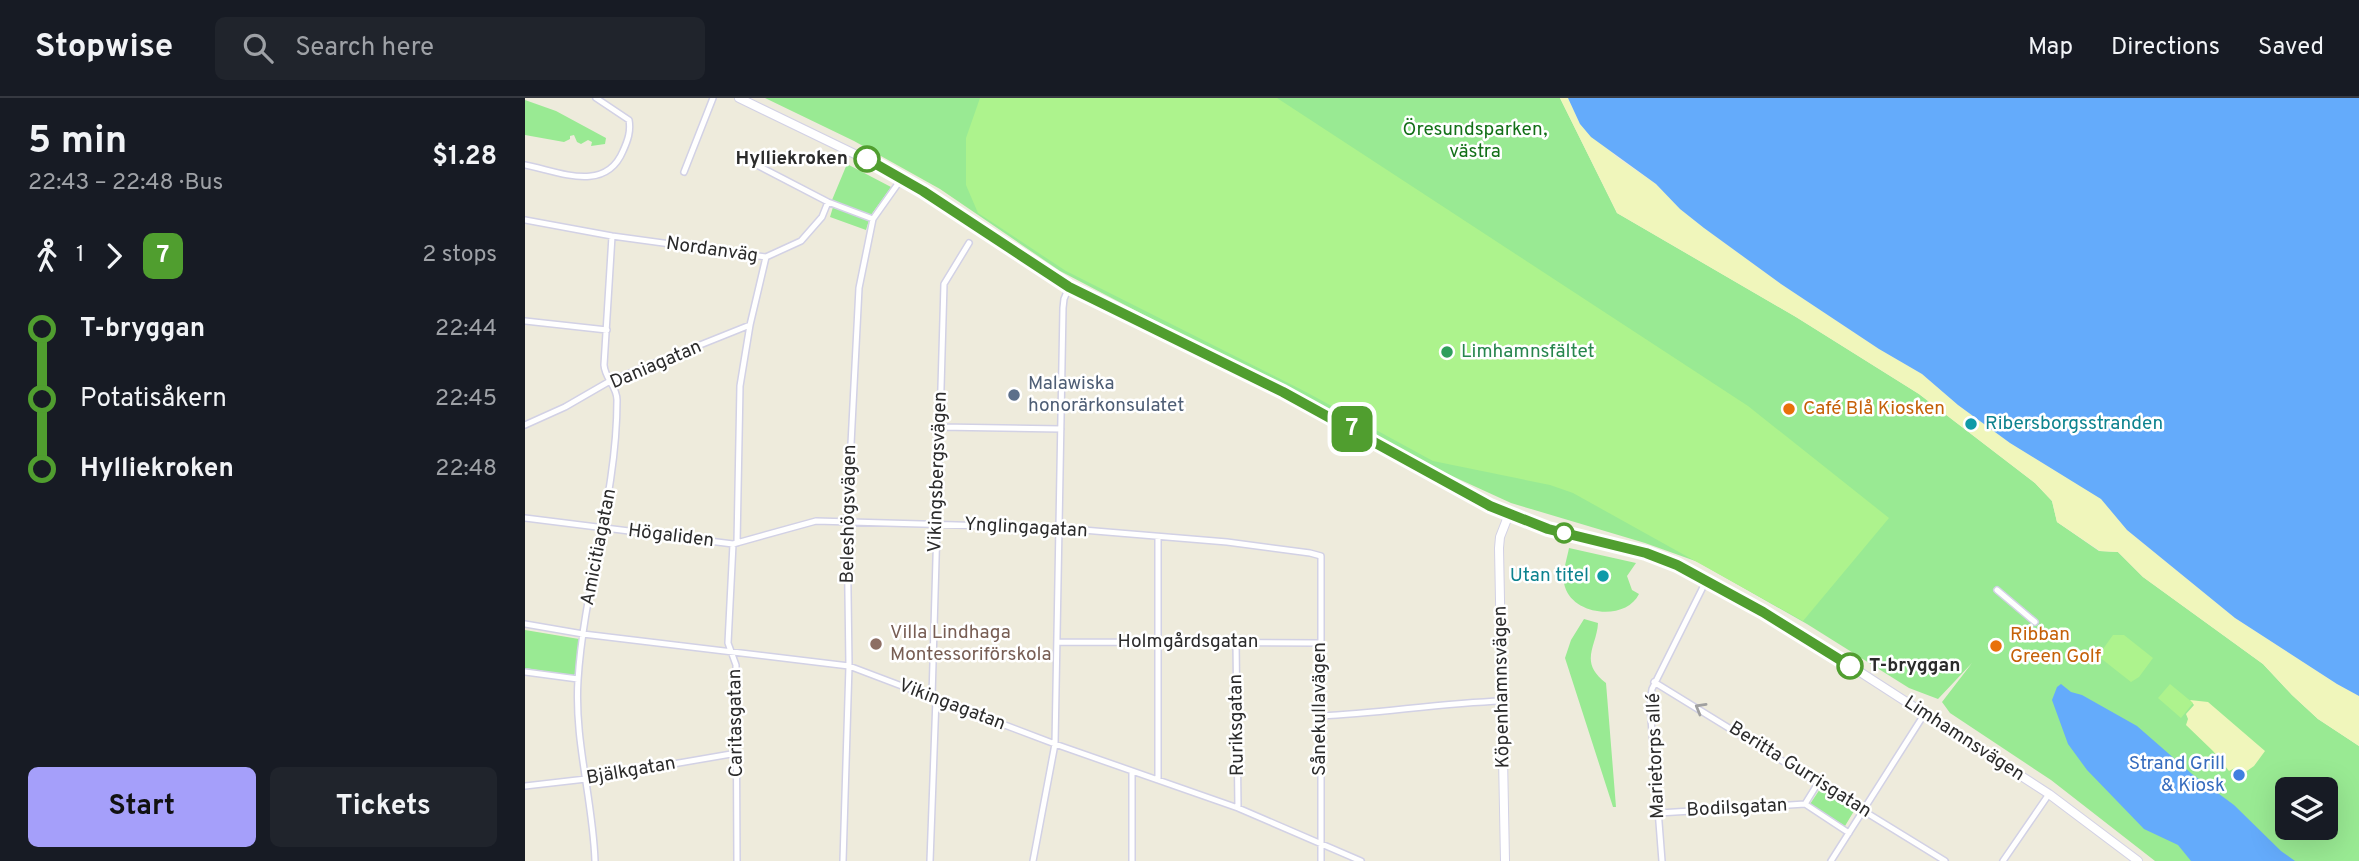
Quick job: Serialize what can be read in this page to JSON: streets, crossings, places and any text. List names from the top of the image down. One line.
{"streets":{"main road":["Köpenhamnsvägen","Limhamnsvägen"],"street":["Nordanväg","Daniagatan","Vikingsbergsvägen","Beleshögsvägen","Ynglingagatan","Högaliden","Amicitiagatan","Holmgårdsgatan","Vikingagatan","Sånekullavägen","Caritasgatan","Ruriksgatan","Marietorps allé","Beritta Gurrisgatan","Bjälkgatan","Bodilsgatan"]},"crossings":[["Nordanväg","Amicitiagatan"],["Nordanväg","Caritasgatan"],["Daniagatan","Amicitiagatan"],["Daniagatan","Caritasgatan"],["Vikingsbergsvägen","Ynglingagatan"],["Vikingsbergsvägen","Vikingagatan"],["Beleshögsvägen","Ynglingagatan"],["Beleshögsvägen","Vikingagatan"],["Beleshögsvägen","Limhamnsvägen"],["Ynglingagatan","Högaliden"],["Ynglingagatan","Sånekullavägen"],["Ynglingagatan","Caritasgatan"],["Högaliden","Amicitiagatan"],["Högaliden","Caritasgatan"],["Amicitiagatan","Vikingagatan"],["Amicitiagatan","Bjälkgatan"],["Holmgårdsgatan","Sånekullavägen"],["Holmgårdsgatan","Ruriksgatan"],["Köpenhamnsvägen","Limhamnsvägen"],["Vikingagatan","Sånekullavägen"],["Vikingagatan","Caritasgatan"],["Vikingagatan","Ruriksgatan"],["Caritasgatan","Bjälkgatan"],["Limhamnsvägen","Marietorps allé"],["Marietorps allé","Beritta Gurrisgatan"],["Marietorps allé","Bodilsgatan"]],"one_way":["Beritta Gurrisgatan"],"parks":["Öresundsparken, västra"],"places":["Hylliekroken","Limhamnsfältet","Malawiska honorärkonsulatet","Café Blå Kiosken","Ribersborgsstranden","Utan titel","Villa Lindhaga Montessoriförskola","Ribban Green Golf","T-bryggan","Strand Grill & Kiosk"],"lines":["bus line 7"],"page":{"header":"Stopwise","search":"Search here","nav":["Map","Directions","Saved"],"heading":["5 min","22:43 – 22:48 · Bus","$1.28"],"on_map":"7","legs":["1","7","2 stops"],"list":[{"name":"T-bryggan","value":"22:44"},{"name":"Potatisåkern","value":"22:45"},{"name":"Hylliekroken","value":"22:48"}],"buttons":["Start","Tickets"]}}
